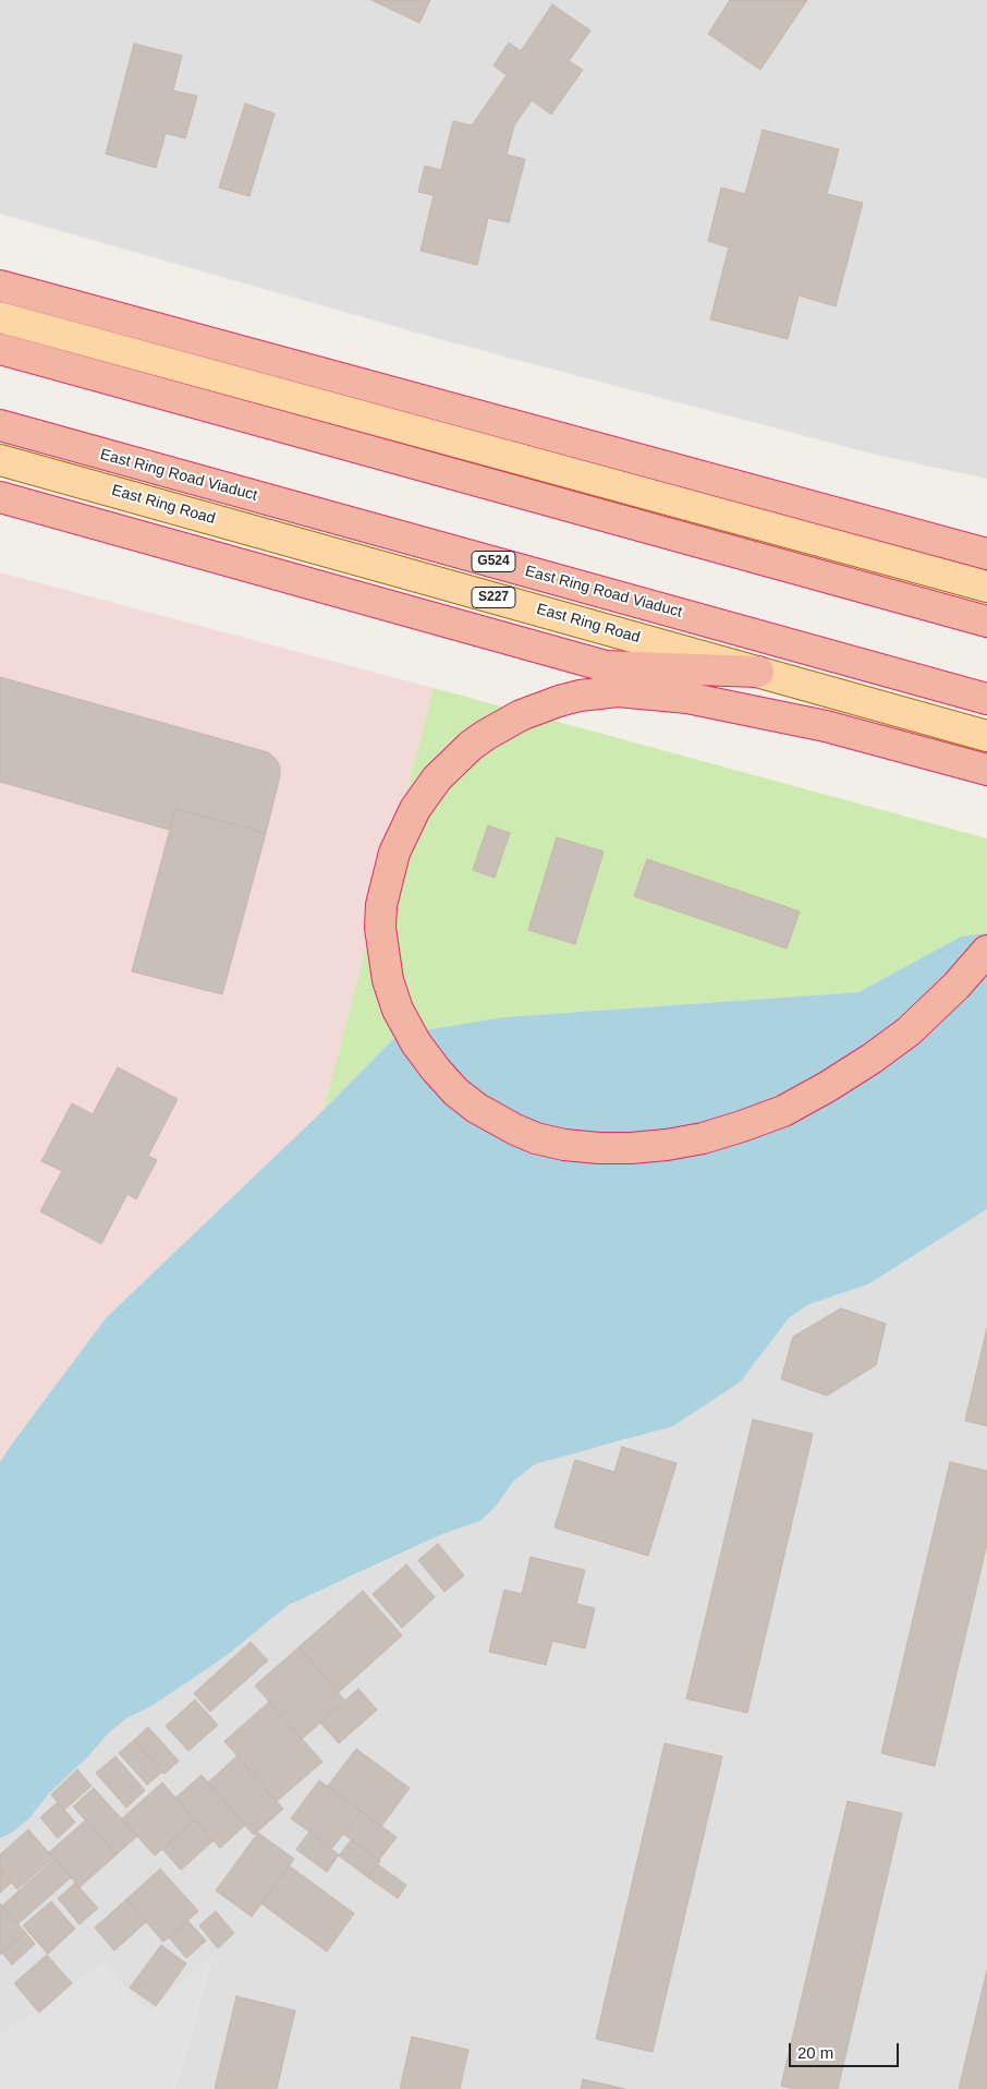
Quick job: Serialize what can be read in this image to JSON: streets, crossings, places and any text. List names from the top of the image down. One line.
{"streets":{"highway":["East Ring Road Viaduct","G524"],"main road":["East Ring Road","S227"]},"scale_bar":"20 m"}
